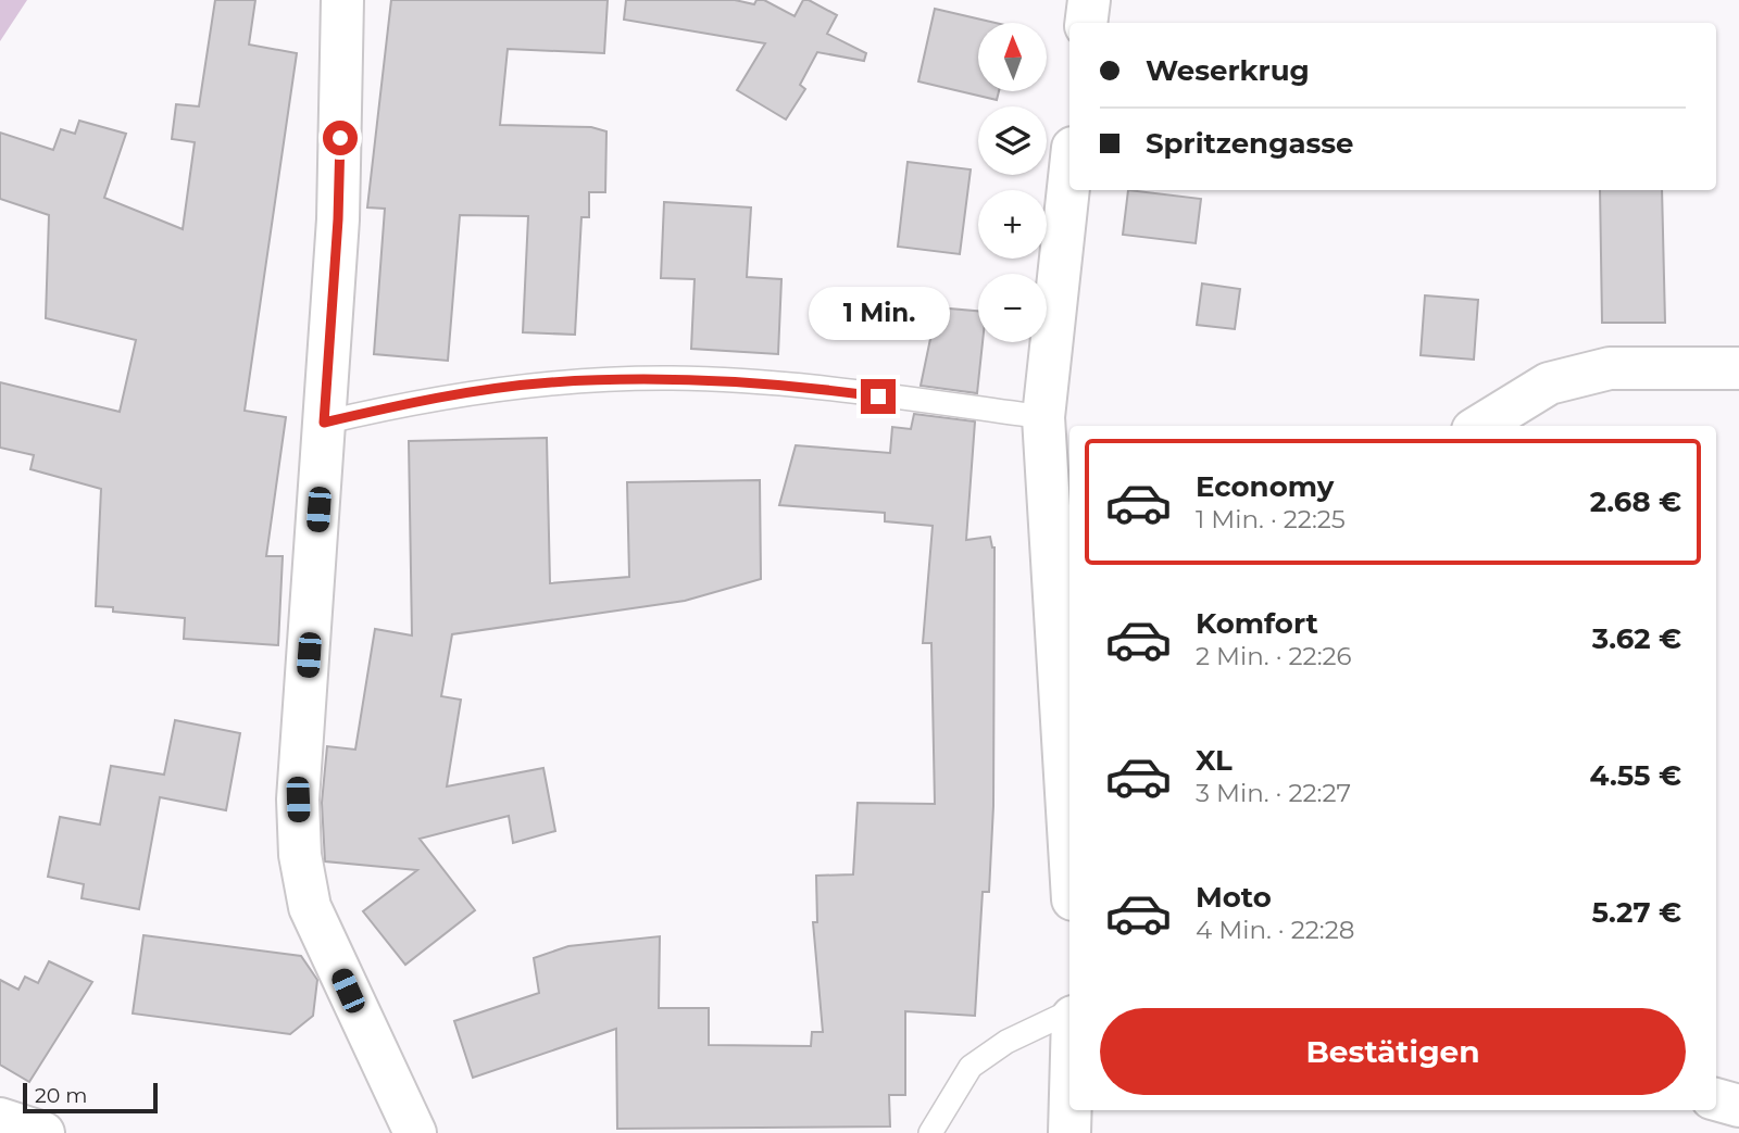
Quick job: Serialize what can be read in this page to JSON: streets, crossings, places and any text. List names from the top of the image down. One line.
{"scale_bar":"20 m","north":"top","page":{"map_buttons":["+","−"],"banner":["Weserkrug","Spritzengasse"],"bubble":"1 Min.","list":[{"name":"Economy","note":"1 Min. · 22:25","value":"2.68 €"},{"name":"Komfort","note":"2 Min. · 22:26","value":"3.62 €"},{"name":"XL","note":"3 Min. · 22:27","value":"4.55 €"},{"name":"Moto","note":"4 Min. · 22:28","value":"5.27 €"}],"buttons":"Bestätigen","scale":"20 m"}}
